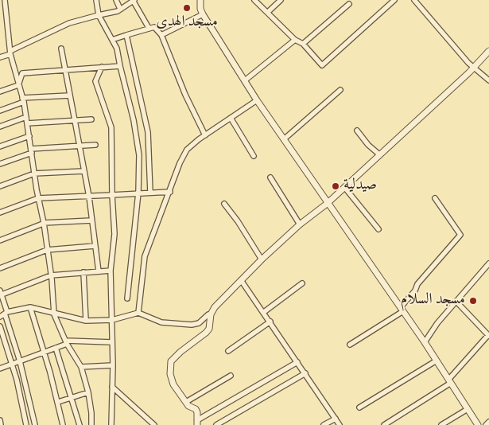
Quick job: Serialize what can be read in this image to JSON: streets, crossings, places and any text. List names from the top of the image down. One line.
{"places":["مسجد الهدى","صيدلية","مسجد السلام"]}
